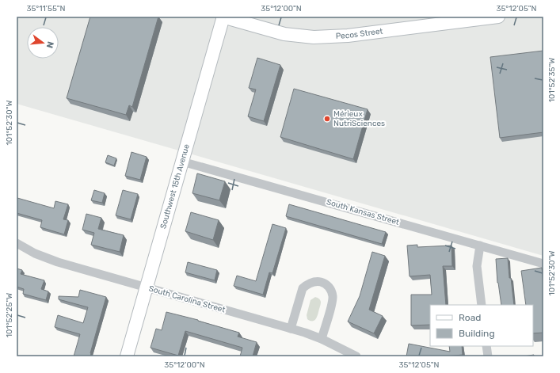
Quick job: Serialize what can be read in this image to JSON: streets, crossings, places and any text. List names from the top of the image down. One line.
{"streets":{"main road":["Pecos Street","Southwest 15th Avenue"],"street":["South Kansas Street","South Carolina Street"]},"crossings":[["Pecos Street","Southwest 15th Avenue"],["Southwest 15th Avenue","South Kansas Street"],["Southwest 15th Avenue","South Carolina Street"]],"places":["Mérieux NutriSciences"],"legend":["Road","Building"],"north":"right","coordinates":["35°11'55\"N","35°12'00\"N","35°12'05\"N","101°52'35\"W","101°52'30\"W","101°52'25\"W"]}
